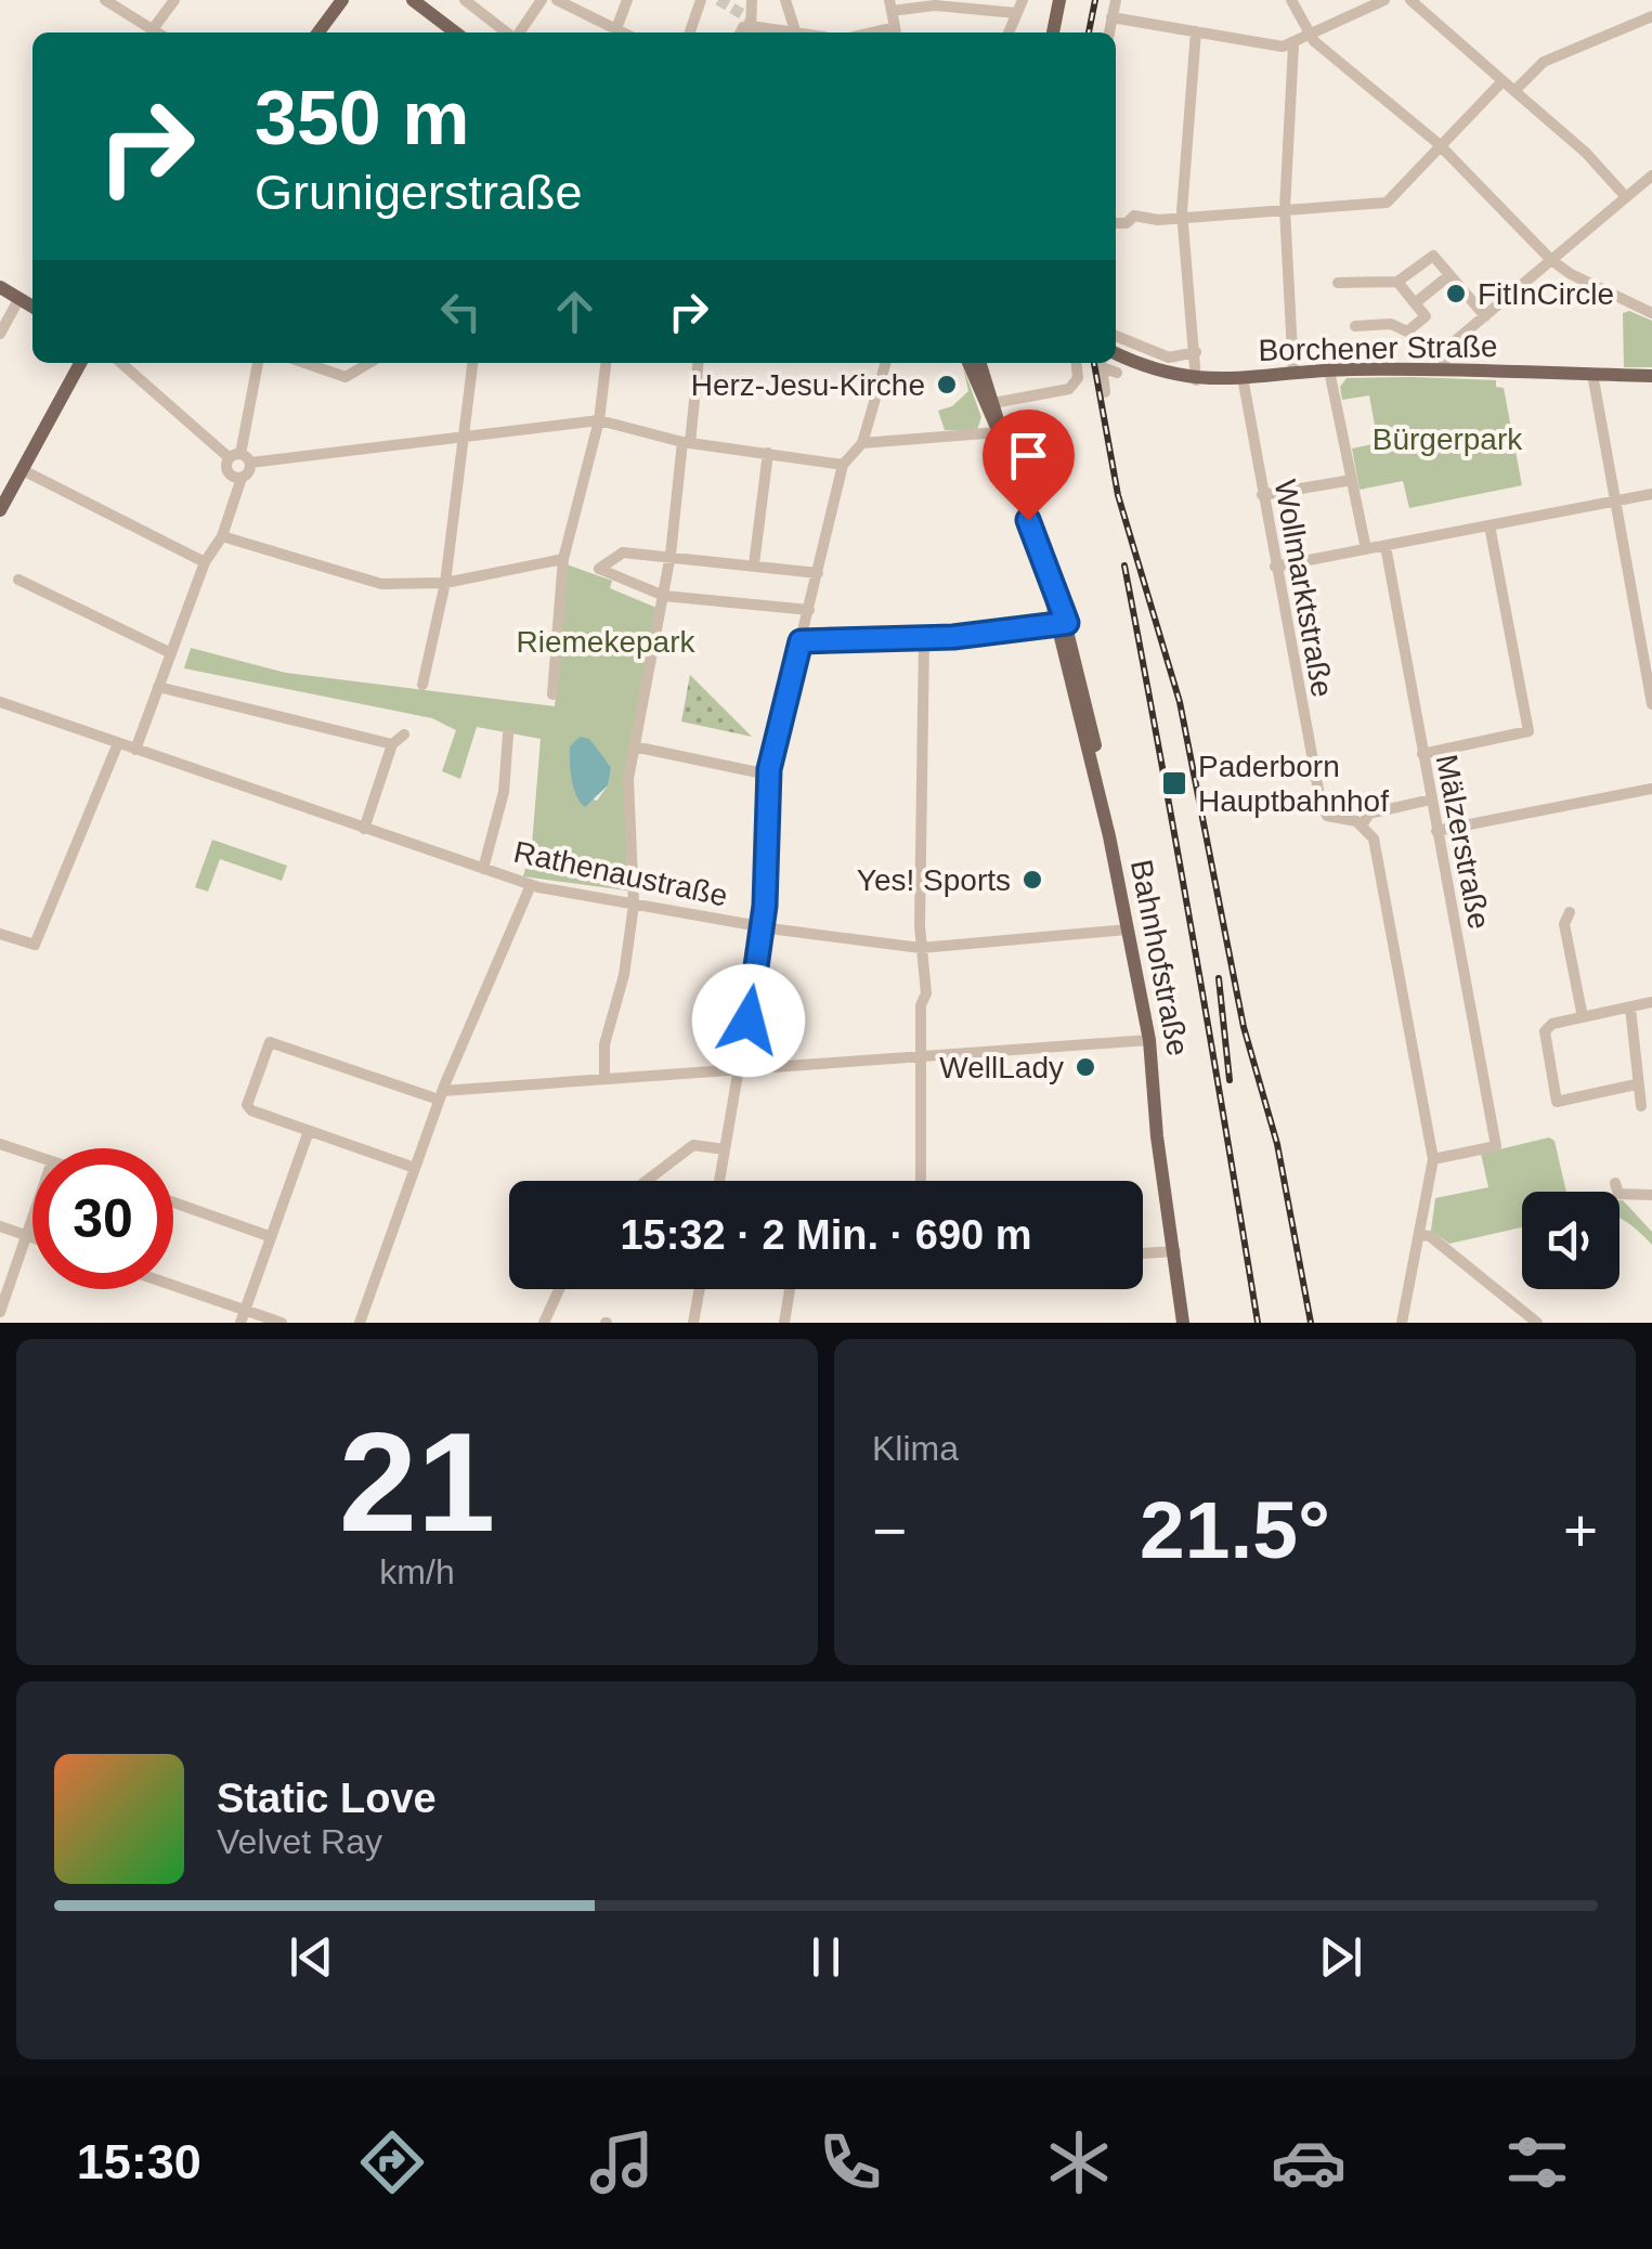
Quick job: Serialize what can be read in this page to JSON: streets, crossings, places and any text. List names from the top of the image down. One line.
{"streets":{"main road":["Borchener Straße","Bahnhofstraße"],"street":["Wollmarktstraße","Mälzerstraße","Rathenaustraße"]},"crossings":[["Borchener Straße","Wollmarktstraße"],["Rathenaustraße","Bahnhofstraße"]],"parks":["Bürgerpark","Riemekepark"],"places":{"other":["FitInCircle","Herz-Jesu-Kirche","Yes! Sports","WellLady"],"transit":["Paderborn Hauptbahnhof"]},"page":{"turn":["350 m","Grunigerstraße"],"limit":"30","trip":"15:32 · 2 Min. · 690 m","tile":[["21","km/h"],"Klima"],"heat":["−","21.5°","+"],"song":["Static Love","Velvet Ray"],"tabs":"15:30"}}
